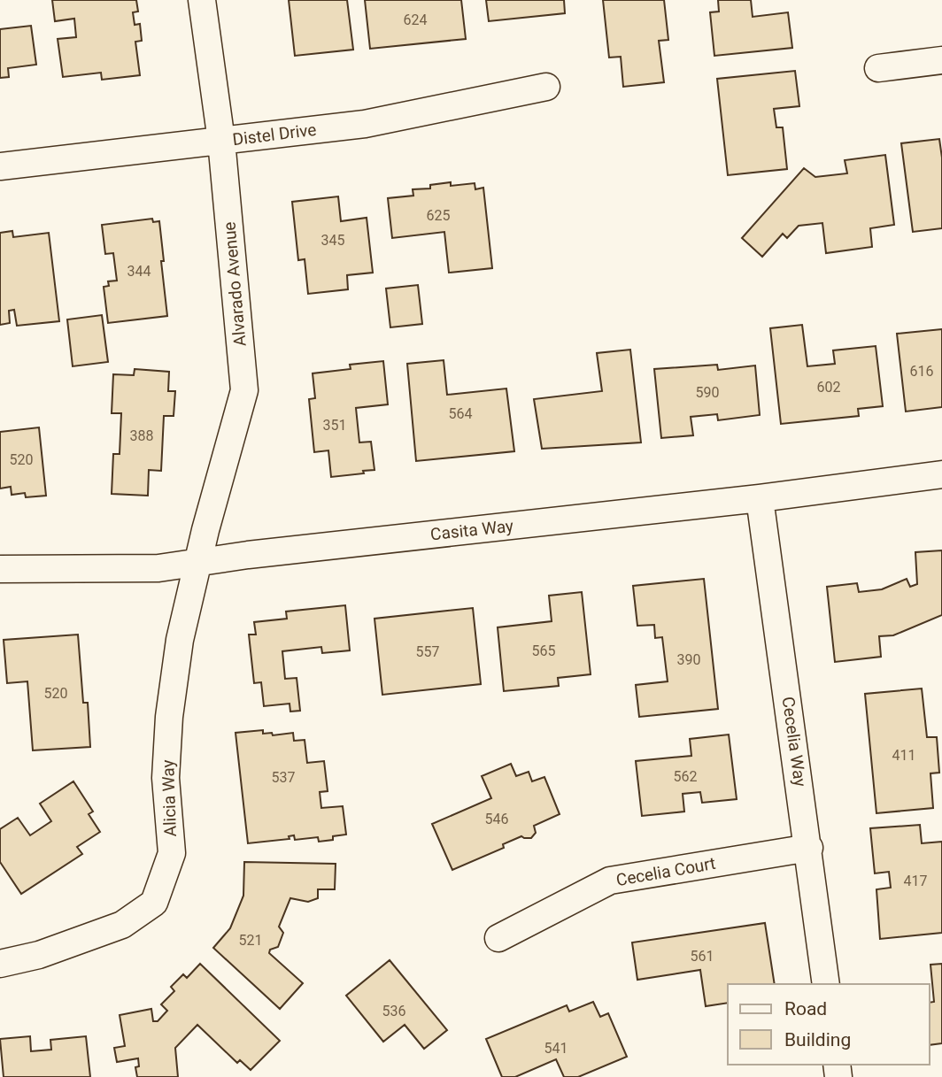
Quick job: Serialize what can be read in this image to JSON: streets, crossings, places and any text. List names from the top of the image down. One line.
{"streets":{"street":["Distel Drive","Alvarado Avenue","Casita Way","Cecelia Way","Alicia Way","Cecelia Court"]},"crossings":[["Distel Drive","Alvarado Avenue"],["Alvarado Avenue","Casita Way"],["Alvarado Avenue","Alicia Way"],["Casita Way","Cecelia Way"],["Casita Way","Alicia Way"],["Cecelia Way","Cecelia Court"]],"house_numbers":["624","625","345","344","616","602","590","564","351","388","520","565","557","390","520","411","562","537","546","417","521","561","536","541"],"legend":["Road","Building"]}
